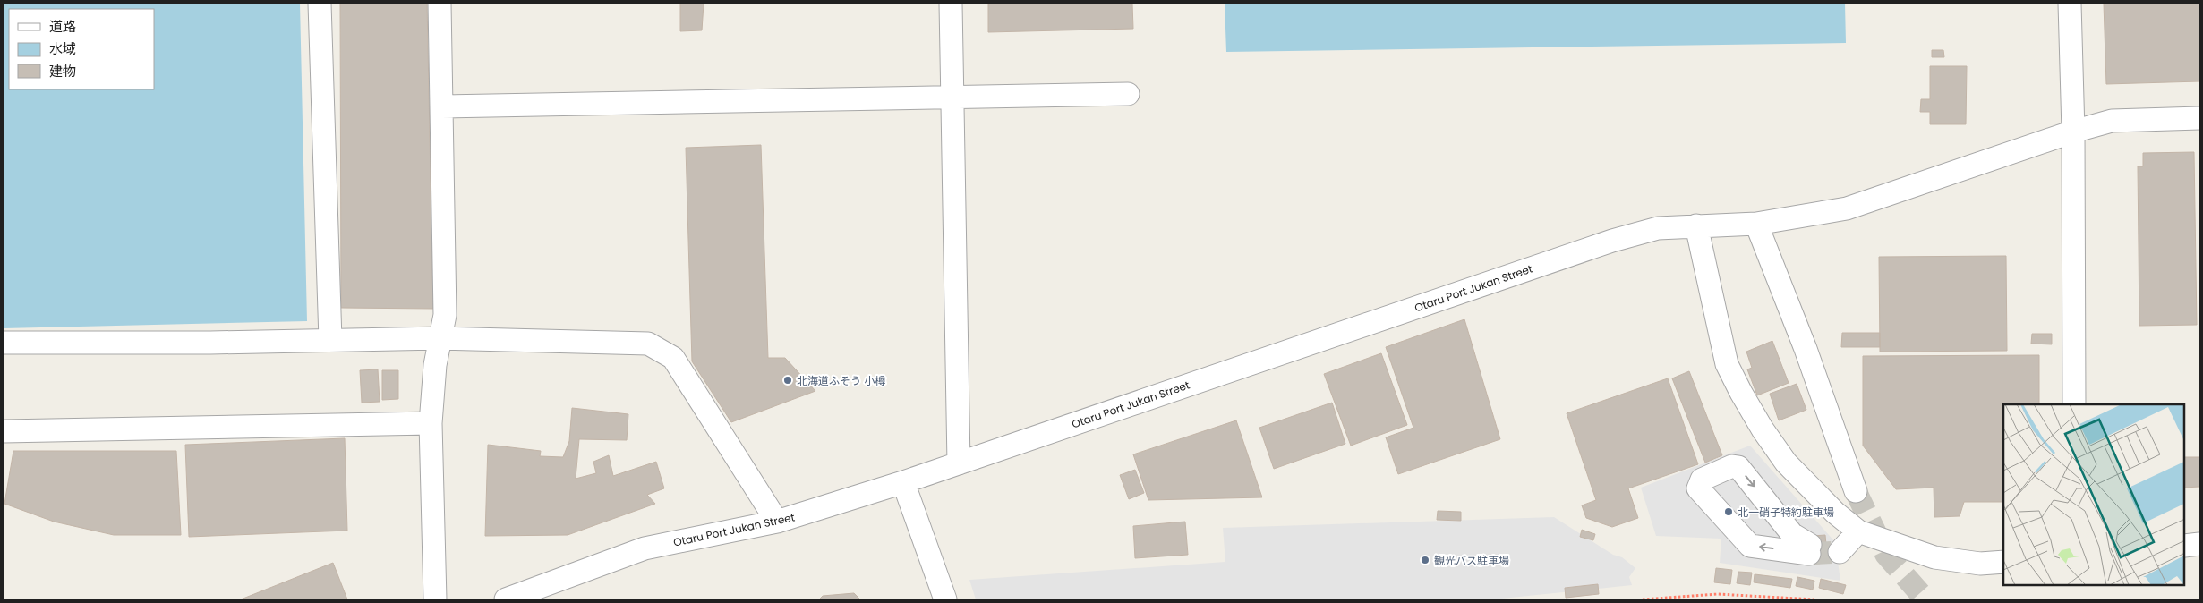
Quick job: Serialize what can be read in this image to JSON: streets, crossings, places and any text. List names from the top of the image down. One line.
{"streets":{"street":["Otaru Port Jukan Street"]},"places":["北海道ふそう 小樽","北一硝子特約駐車場","観光バス駐車場"],"legend":["道路","水域","建物"]}
